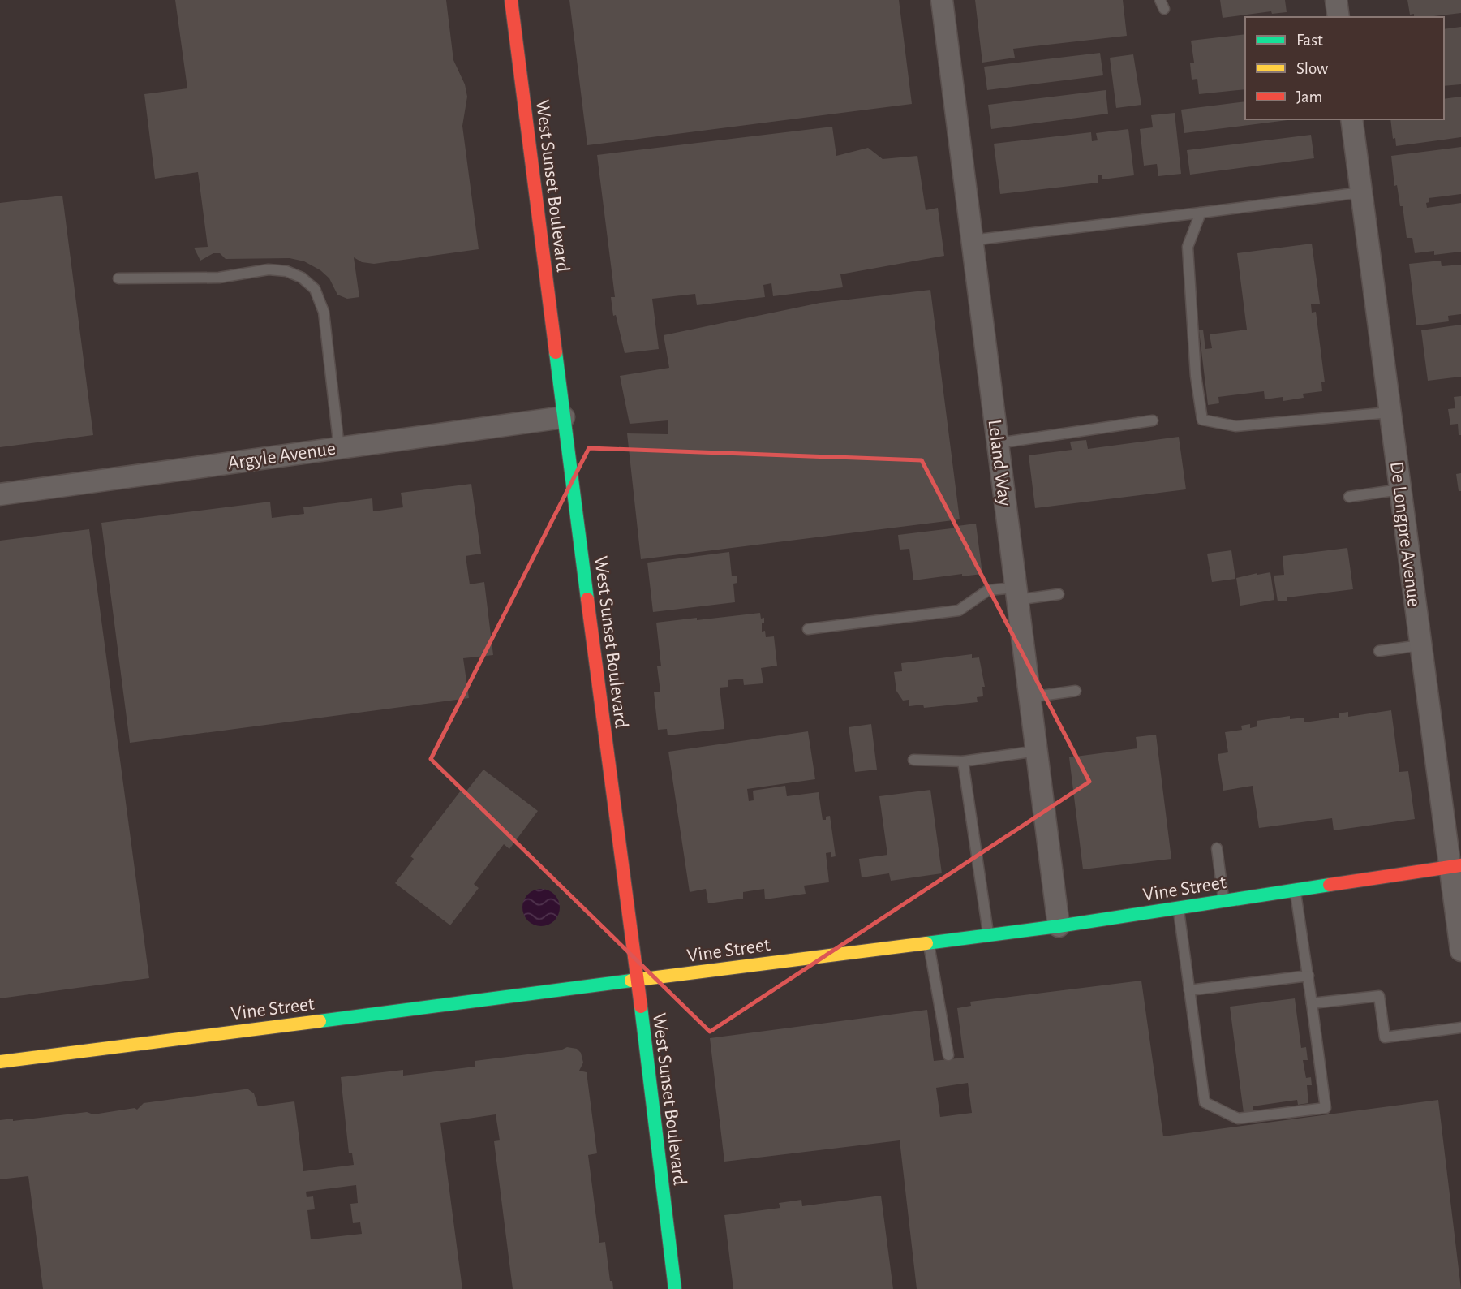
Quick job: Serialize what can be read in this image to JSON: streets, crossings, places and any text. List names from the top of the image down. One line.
{"streets":{"main road":["West Sunset Boulevard","Vine Street"],"street":["Argyle Avenue","Leland Way","De Longpre Avenue"]},"crossings":[["West Sunset Boulevard","Argyle Avenue"],["West Sunset Boulevard","Vine Street"],["Leland Way","Vine Street"],["De Longpre Avenue","Vine Street"]],"legend":["Fast","Slow","Jam"]}
